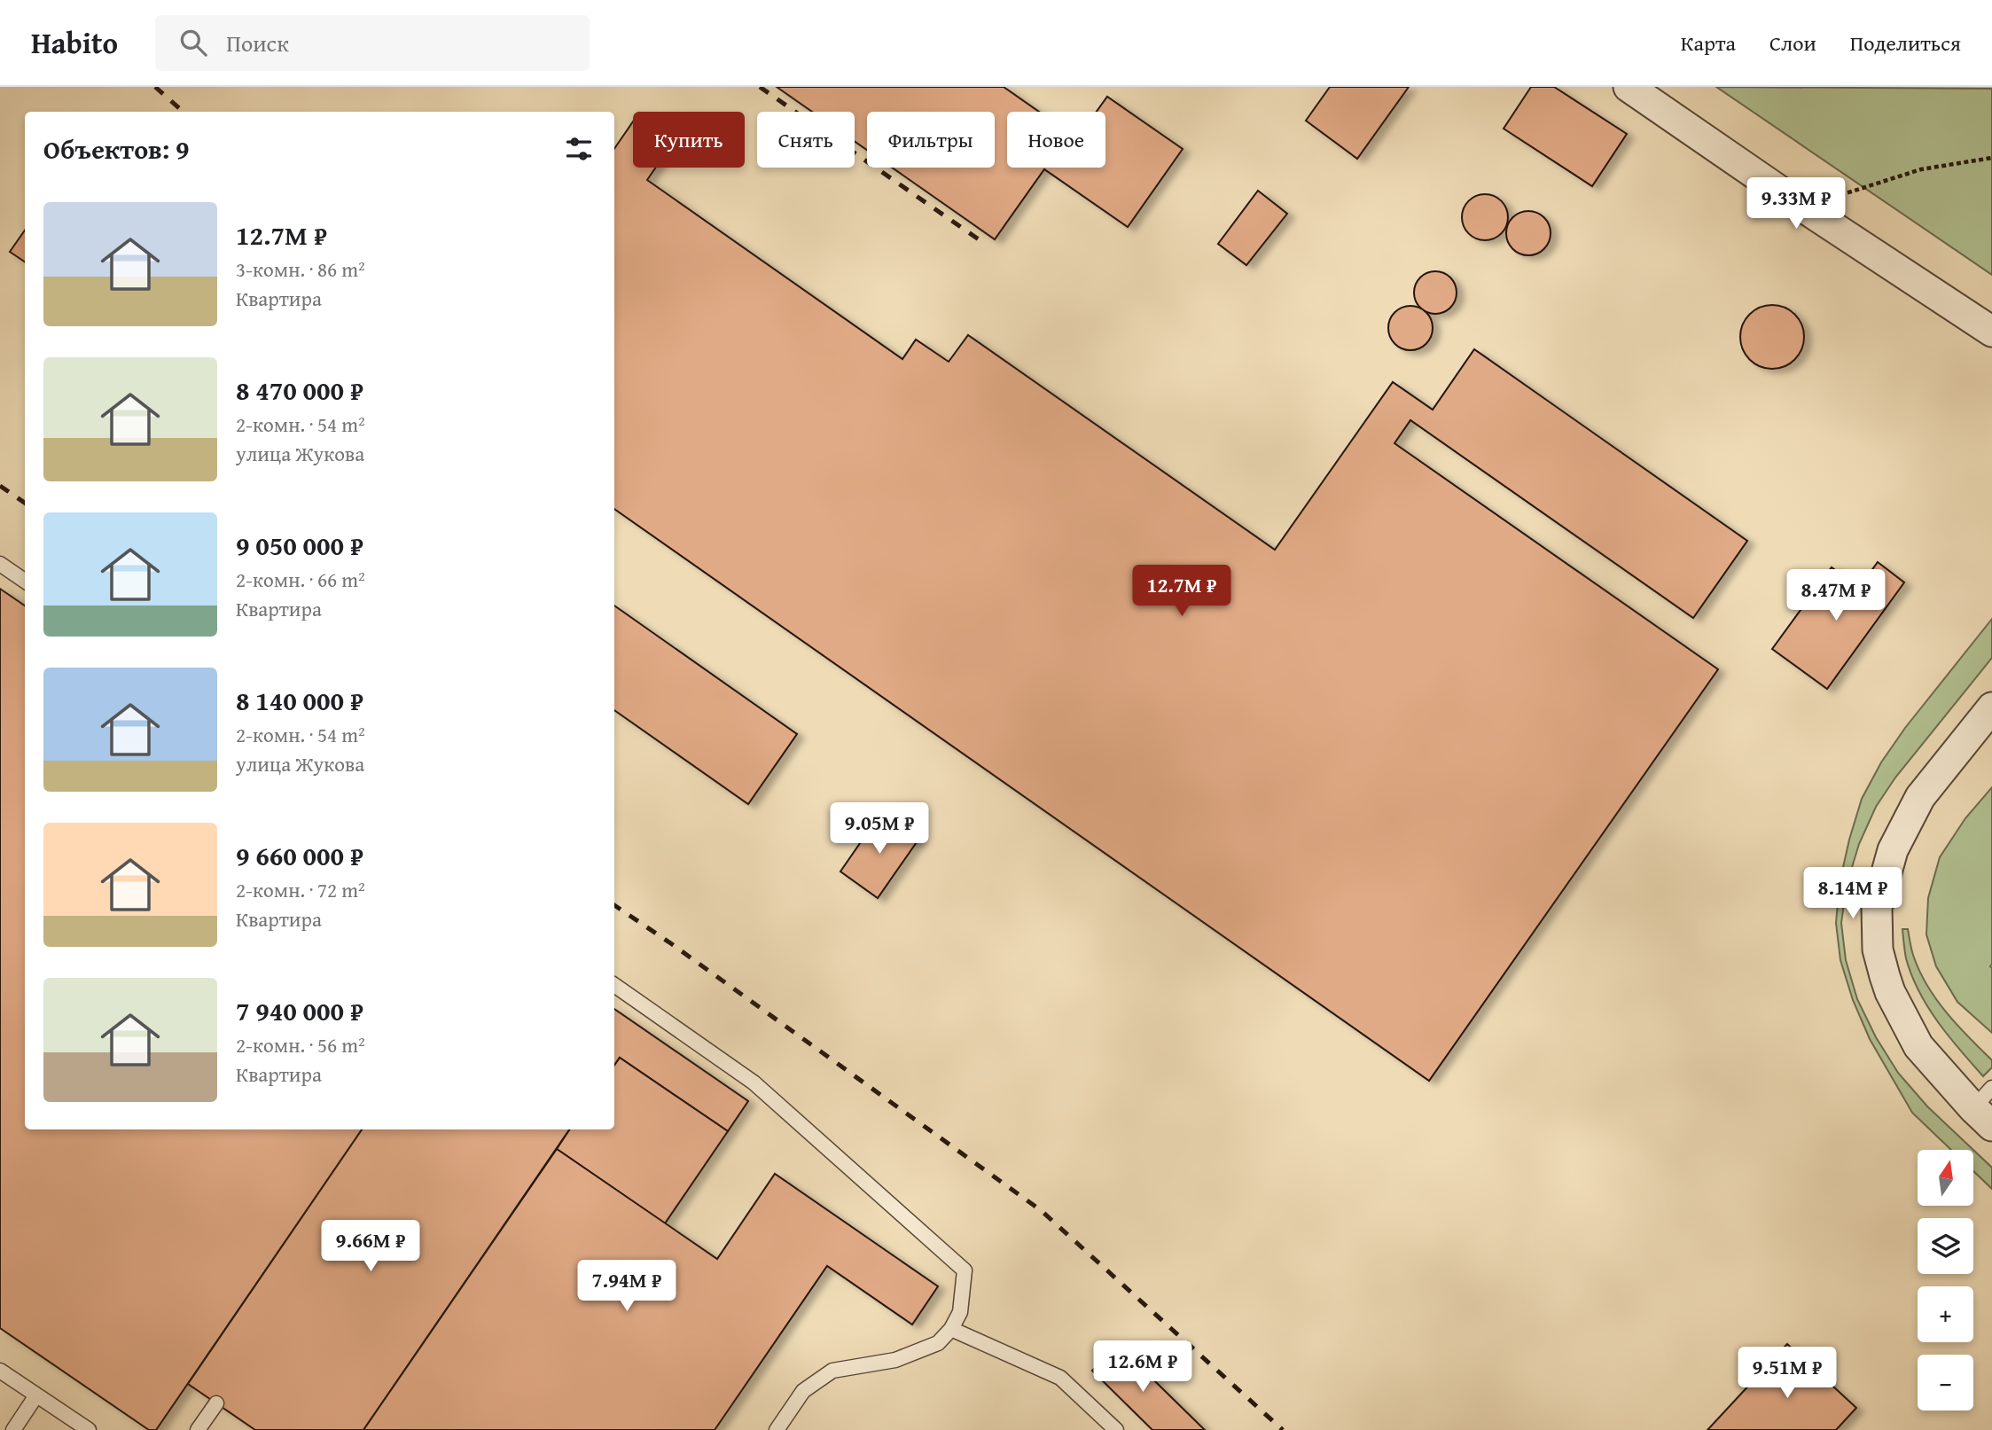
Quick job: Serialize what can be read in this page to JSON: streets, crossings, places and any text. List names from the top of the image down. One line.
{"north":"top","page":{"header":"Habito","search":"Поиск","nav":["Карта","Слои","Поделиться"],"chip":["Купить","Снять","Фильтры","Новое"],"heading":"Объектов: 9","price":["9.33M ₽","12.7M ₽","8.47M ₽","9.05M ₽","8.14M ₽","9.66M ₽","7.94M ₽","12.6M ₽","9.51M ₽"],"list":[{"name":"12.7M ₽","note":"3-комн. · 86 m² · Квартира"},{"name":"8 470 000 ₽","note":"2-комн. · 54 m² · улица Жукова"},{"name":"9 050 000 ₽","note":"2-комн. · 66 m² · Квартира"},{"name":"8 140 000 ₽","note":"2-комн. · 54 m² · улица Жукова"},{"name":"9 660 000 ₽","note":"2-комн. · 72 m² · Квартира"},{"name":"7 940 000 ₽","note":"2-комн. · 56 m² · Квартира"}],"map_buttons":["+","−"]}}
